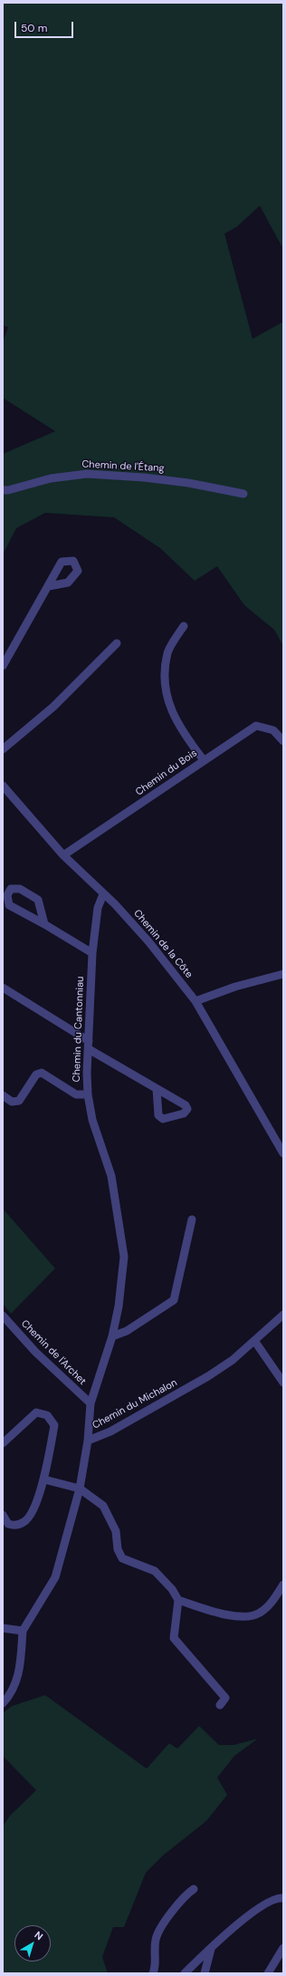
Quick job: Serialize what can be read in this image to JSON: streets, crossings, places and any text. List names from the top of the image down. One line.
{"streets":{"street":["Chemin de l'Étang","Chemin du Bois","Chemin de la Côte","Chemin du Cantonniau","Chemin de l'Archet","Chemin du Michalon"]},"crossings":[["Chemin du Bois","Chemin de la Côte"],["Chemin de la Côte","Chemin du Cantonniau"],["Chemin du Cantonniau","Chemin de l'Archet"],["Chemin du Cantonniau","Chemin du Michalon"]],"scale_bar":"50 m","north":"top right"}
